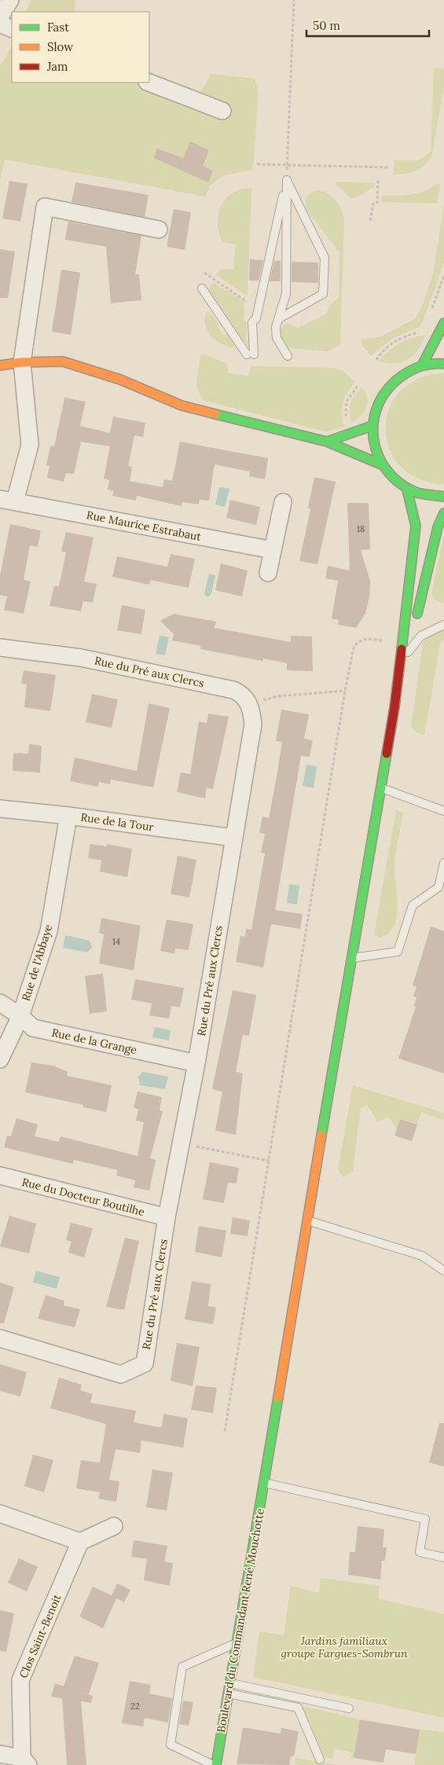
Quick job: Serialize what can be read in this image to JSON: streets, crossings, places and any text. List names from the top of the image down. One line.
{"streets":{"main road":["Boulevard du Commandant René Mouchotte"],"street":["Rue Maurice Estrabaut","Rue du Pré aux Clercs","Rue de la Tour","Rue de l'Abbaye","Rue de la Grange","Rue du Docteur Boutilhe","Clos Saint-Benoit"]},"crossings":[["Rue du Pré aux Clercs","Rue de la Tour"],["Rue du Pré aux Clercs","Rue de la Grange"],["Rue du Pré aux Clercs","Rue du Docteur Boutilhe"],["Rue de la Tour","Rue de l'Abbaye"],["Rue de l'Abbaye","Rue de la Grange"]],"parks":["Jardins familiaux groupe Fargues-Sombrun"],"house_numbers":["18","14","22"],"legend":["Fast","Slow","Jam"],"scale_bar":"50 m"}
